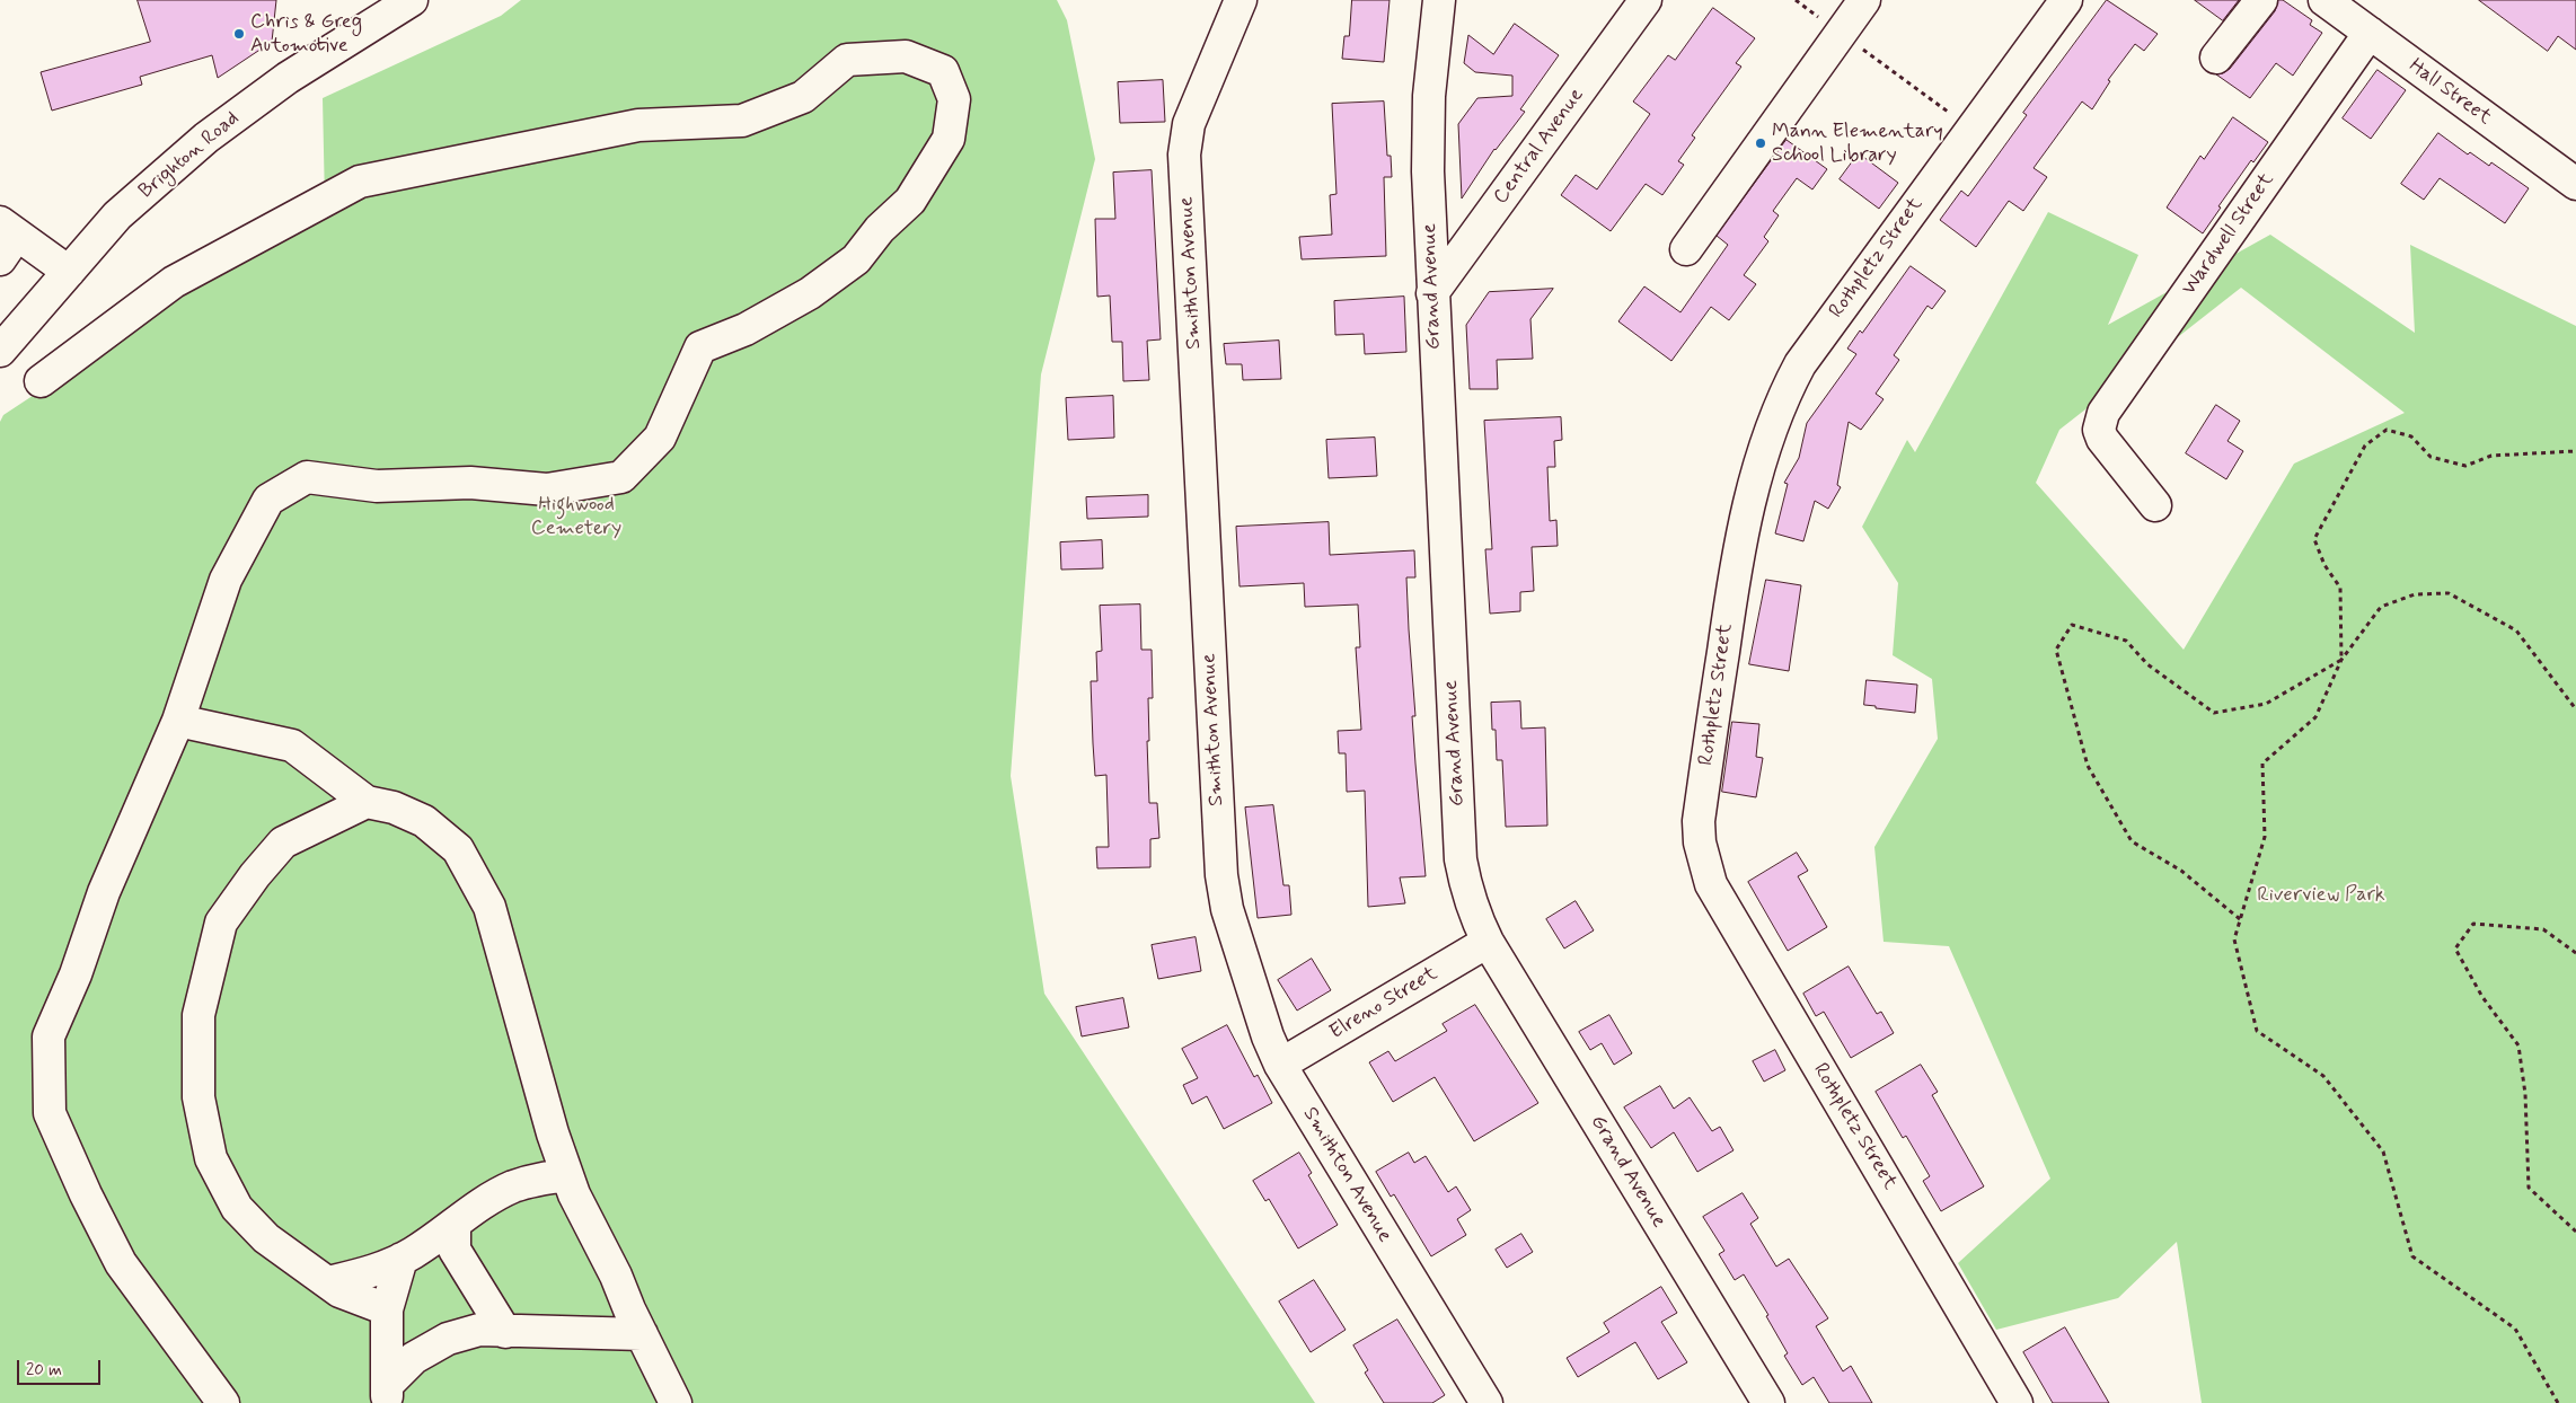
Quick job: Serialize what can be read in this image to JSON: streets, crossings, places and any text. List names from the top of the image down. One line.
{"streets":{"street":["Hall Street","Central Avenue","Brighton Road","Wardwell Street","Rothpletz Street","Smithton Avenue","Grand Avenue","Elreno Street"]},"crossings":[["Hall Street","Wardwell Street"],["Central Avenue","Grand Avenue"],["Smithton Avenue","Elreno Street"],["Grand Avenue","Elreno Street"]],"parks":["Highwood Cemetery","Riverview Park"],"places":["Chris & Greg Automotive","Mann Elementary School Library"],"scale_bar":"20 m"}
